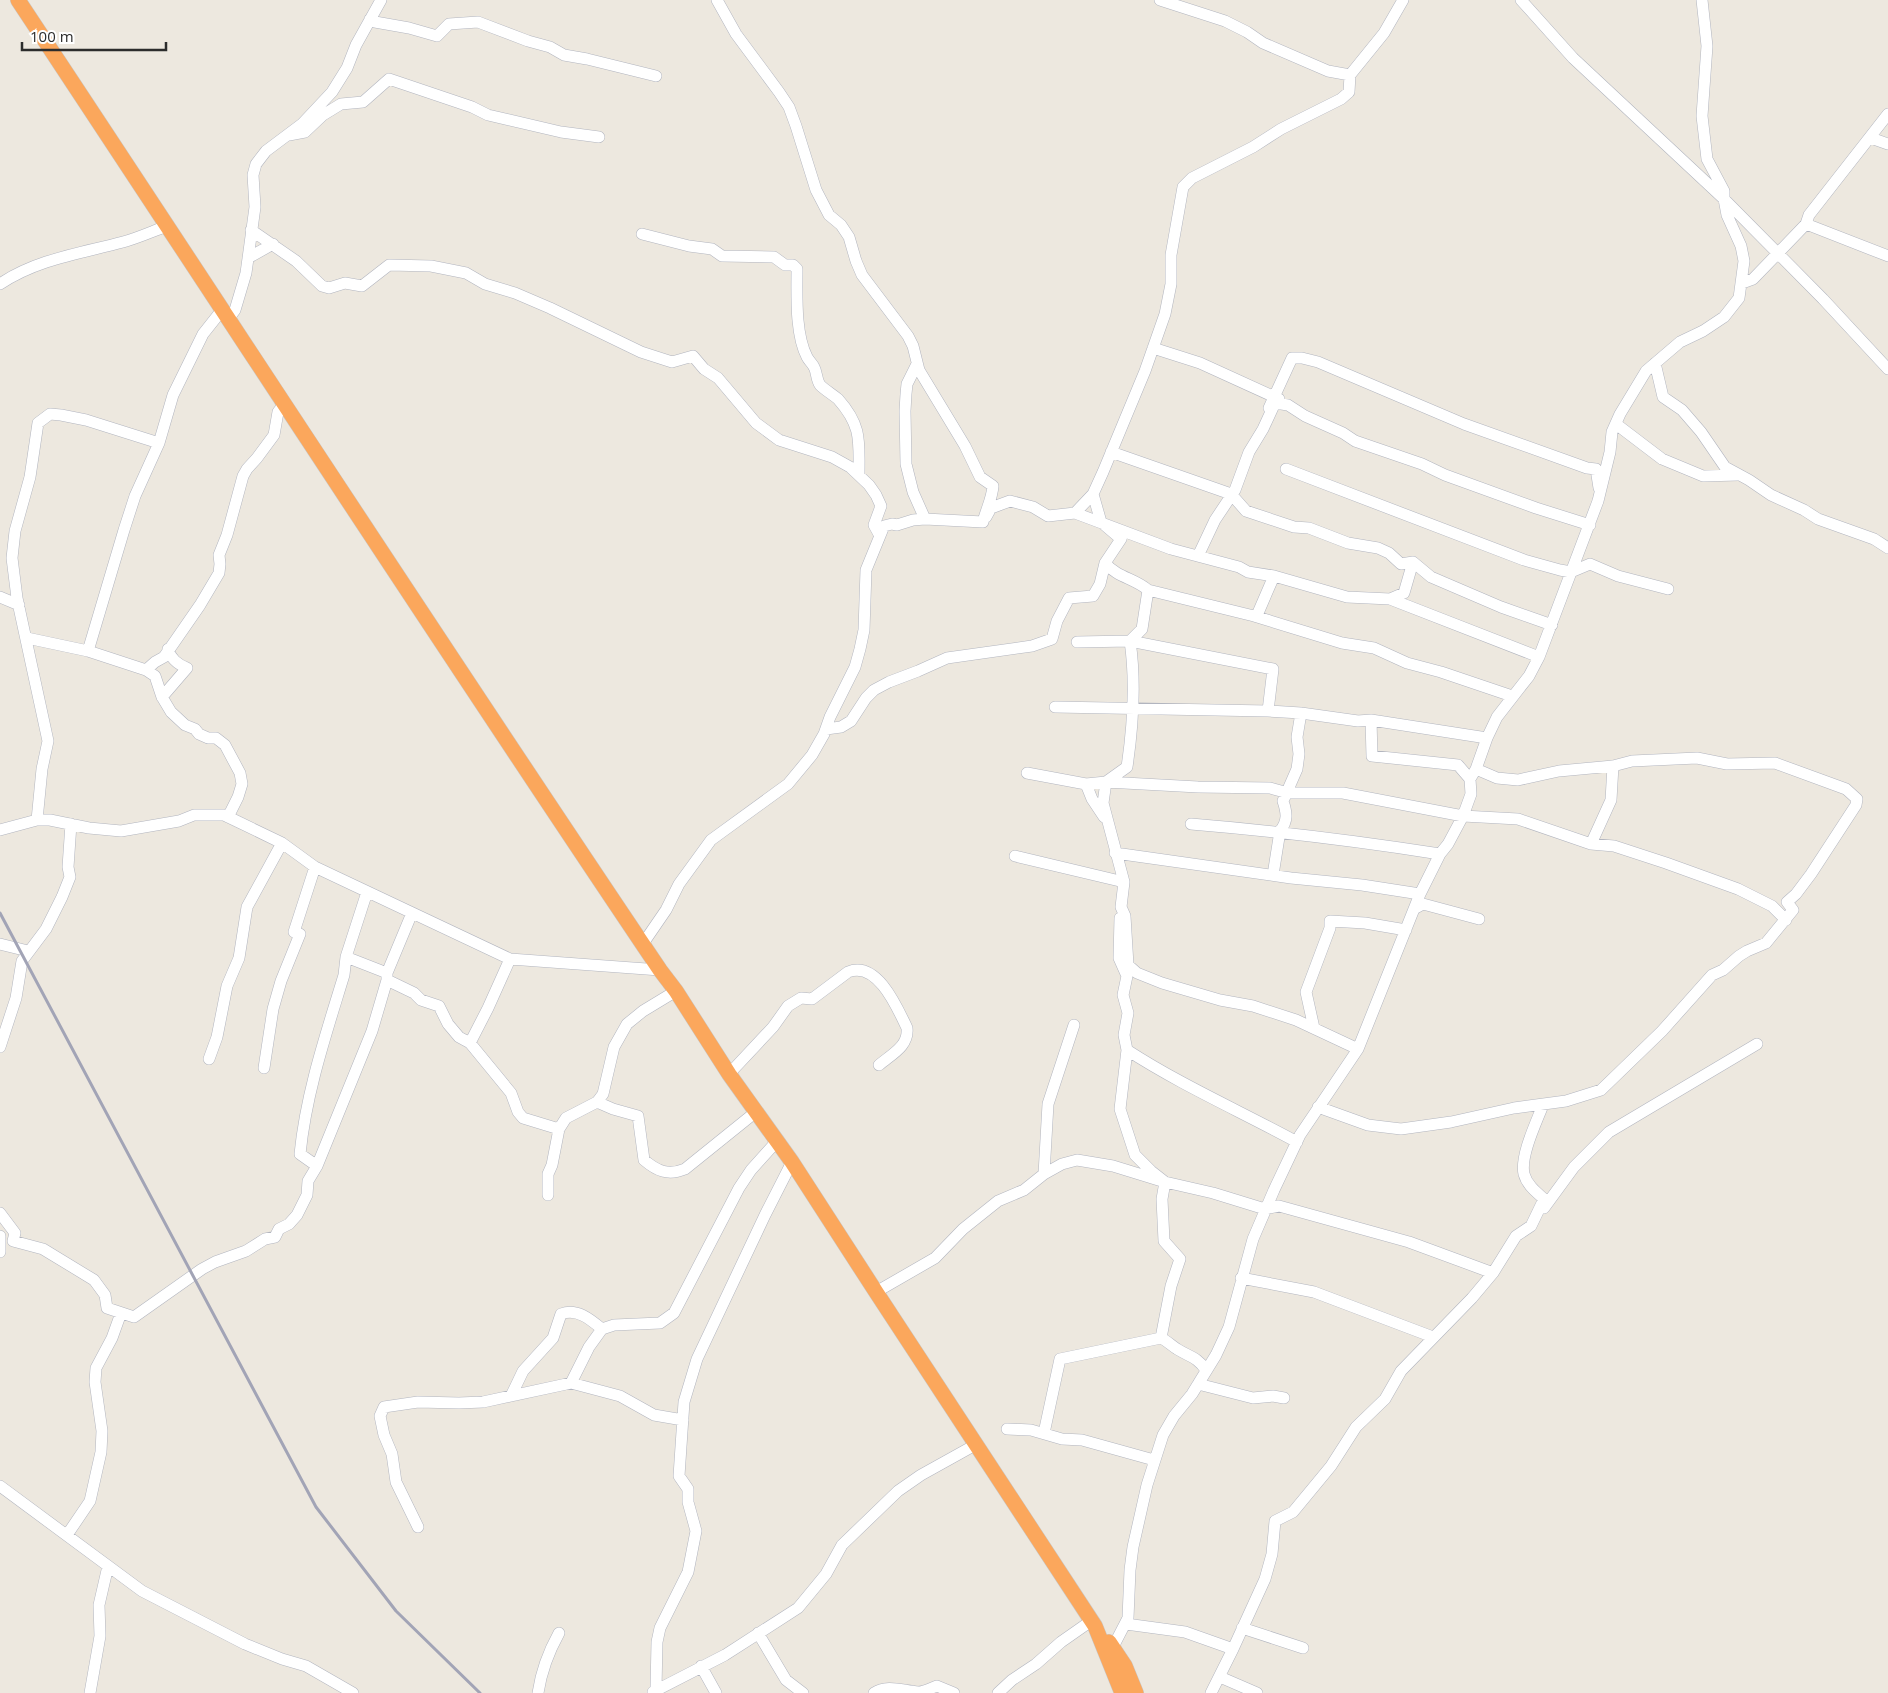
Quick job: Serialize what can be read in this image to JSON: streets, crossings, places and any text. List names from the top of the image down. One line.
{"scale_bar":"100 m"}
